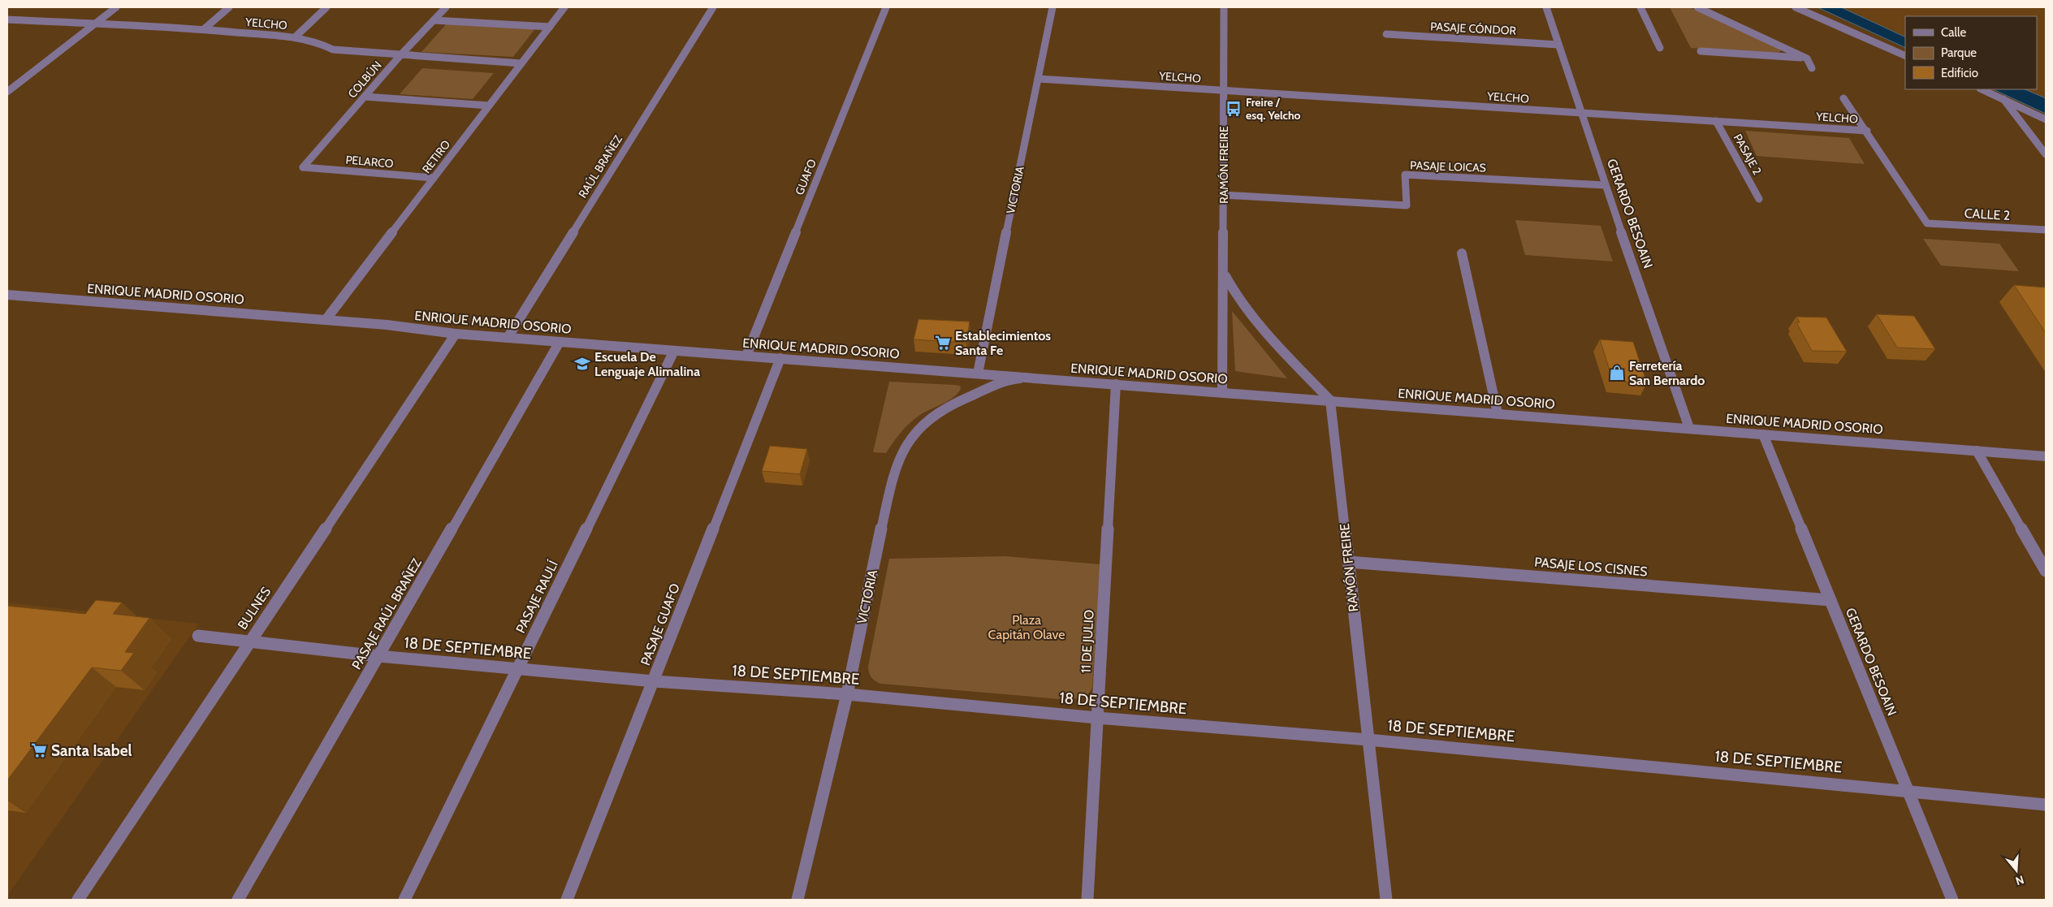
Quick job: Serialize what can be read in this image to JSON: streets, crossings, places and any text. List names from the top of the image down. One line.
{"streets":{"street":["YELCHO","PASAJE CÓNDOR","COLBÚN","PASAJE 2","RETIRO","PELARCO","RAMÓN FREIRE","RAÚL BRAÑEZ","PASAJE LOICAS","GUAFO","VICTORIA","GERARDO BESOAIN","CALLE 2","ENRIQUE MADRID OSORIO","PASAJE LOS CISNES","PASAJE RAULÍ","BULNES","PASAJE RAÚL BRAÑEZ","PASAJE GUAFO","11 DE JULIO","18 DE SEPTIEMBRE"]},"crossings":[["YELCHO","COLBÚN"],["YELCHO","PASAJE 2"],["YELCHO","RETIRO"],["YELCHO","RAMÓN FREIRE"],["YELCHO","VICTORIA"],["YELCHO","GERARDO BESOAIN"],["YELCHO","CALLE 2"],["PASAJE CÓNDOR","GERARDO BESOAIN"],["COLBÚN","PELARCO"],["RETIRO","PELARCO"],["RETIRO","ENRIQUE MADRID OSORIO"],["RAMÓN FREIRE","PASAJE LOICAS"],["RAMÓN FREIRE","ENRIQUE MADRID OSORIO"],["RAMÓN FREIRE","PASAJE LOS CISNES"],["RAMÓN FREIRE","18 DE SEPTIEMBRE"],["RAÚL BRAÑEZ","ENRIQUE MADRID OSORIO"],["PASAJE LOICAS","GERARDO BESOAIN"],["GUAFO","ENRIQUE MADRID OSORIO"],["VICTORIA","ENRIQUE MADRID OSORIO"],["VICTORIA","18 DE SEPTIEMBRE"],["GERARDO BESOAIN","ENRIQUE MADRID OSORIO"],["GERARDO BESOAIN","PASAJE LOS CISNES"],["GERARDO BESOAIN","18 DE SEPTIEMBRE"],["ENRIQUE MADRID OSORIO","PASAJE RAULÍ"],["ENRIQUE MADRID OSORIO","BULNES"],["ENRIQUE MADRID OSORIO","PASAJE RAÚL BRAÑEZ"],["ENRIQUE MADRID OSORIO","PASAJE GUAFO"],["ENRIQUE MADRID OSORIO","11 DE JULIO"],["PASAJE RAULÍ","18 DE SEPTIEMBRE"],["BULNES","18 DE SEPTIEMBRE"],["PASAJE RAÚL BRAÑEZ","18 DE SEPTIEMBRE"],["PASAJE GUAFO","18 DE SEPTIEMBRE"],["11 DE JULIO","18 DE SEPTIEMBRE"]],"parks":["Plaza Capitán Olave"],"places":{"bus stop":["Freire / esq. Yelcho"],"supermarket":["Establecimientos Santa Fe","Santa Isabel"],"school or university":["Escuela De Lenguaje Alimalina"],"shop":["Ferretería San Bernardo"]},"legend":["Calle","Parque","Edificio"],"north":"bottom"}
